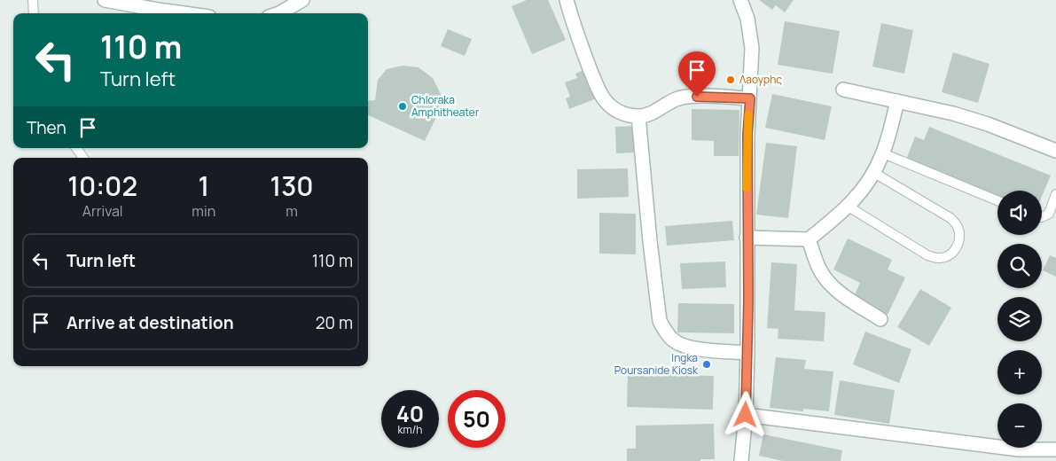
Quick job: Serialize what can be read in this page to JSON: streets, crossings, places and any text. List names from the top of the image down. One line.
{"places":["Λaoyphς","Chloraka Amphitheater","Ingka Poursanide Kiosk"],"page":{"turn":["110 m","Turn left"],"then":"Then","eta":["10:02","Arrival","1","min","130","m"],"map_buttons":["+","−"],"list":[{"name":"Turn left","value":"110 m"},{"name":"Arrive at destination","value":"20 m"}],"speed":"40 km/h","limit":"50"}}
